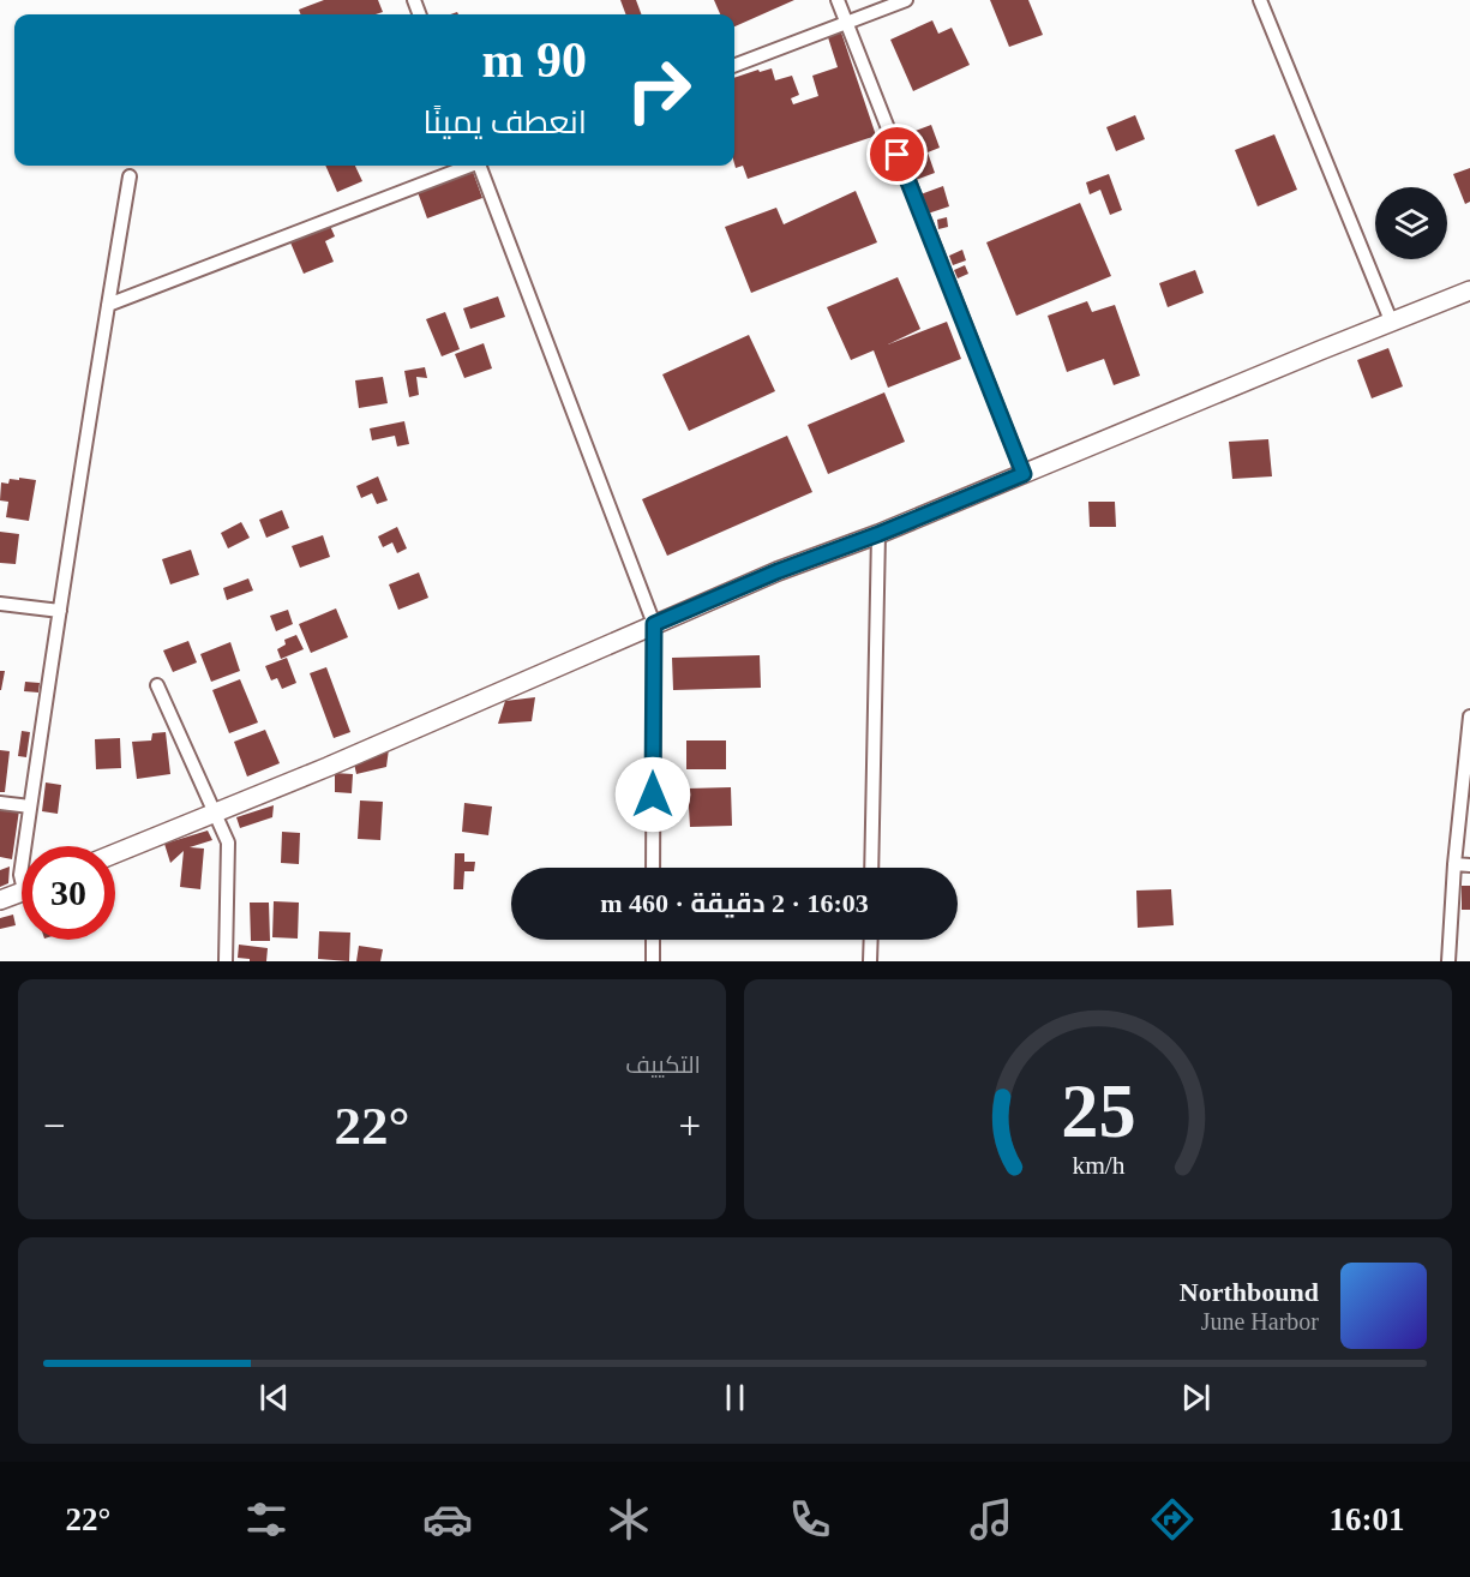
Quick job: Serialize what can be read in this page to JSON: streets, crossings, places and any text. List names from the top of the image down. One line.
{"page":{"turn":["90 m","انعطف يمينًا"],"limit":"30","trip":"16:03 · 2 دقيقة · 460 m","tile":"التكييف","heat":["−","22°","+"],"song":["Northbound","June Harbor"],"tabs":["16:01","22°"],"gauge":["25","km/h"]}}
